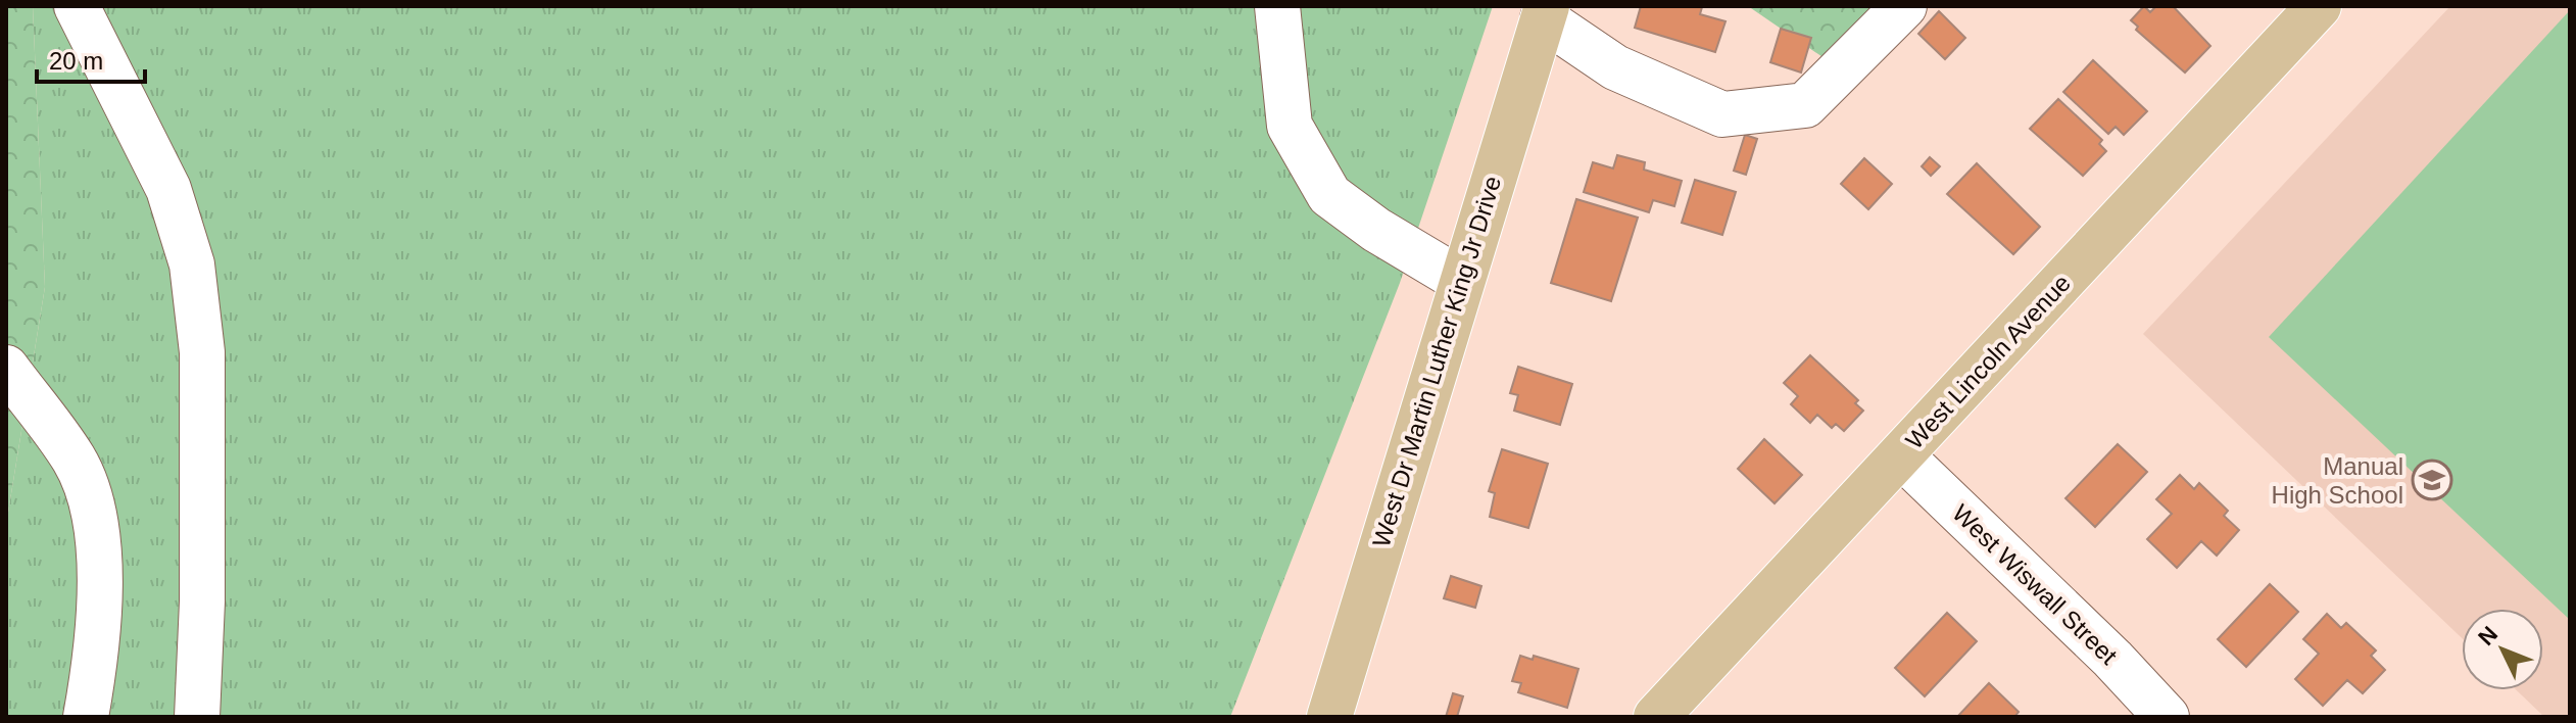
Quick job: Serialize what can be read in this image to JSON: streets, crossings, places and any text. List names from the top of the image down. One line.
{"streets":{"main road":["West Dr Martin Luther King Jr Drive","West Lincoln Avenue"],"street":["West Wiswall Street"]},"crossings":[["West Lincoln Avenue","West Wiswall Street"]],"places":{"school or university":["Manual High School"]},"scale_bar":"20 m","north":"top left"}
